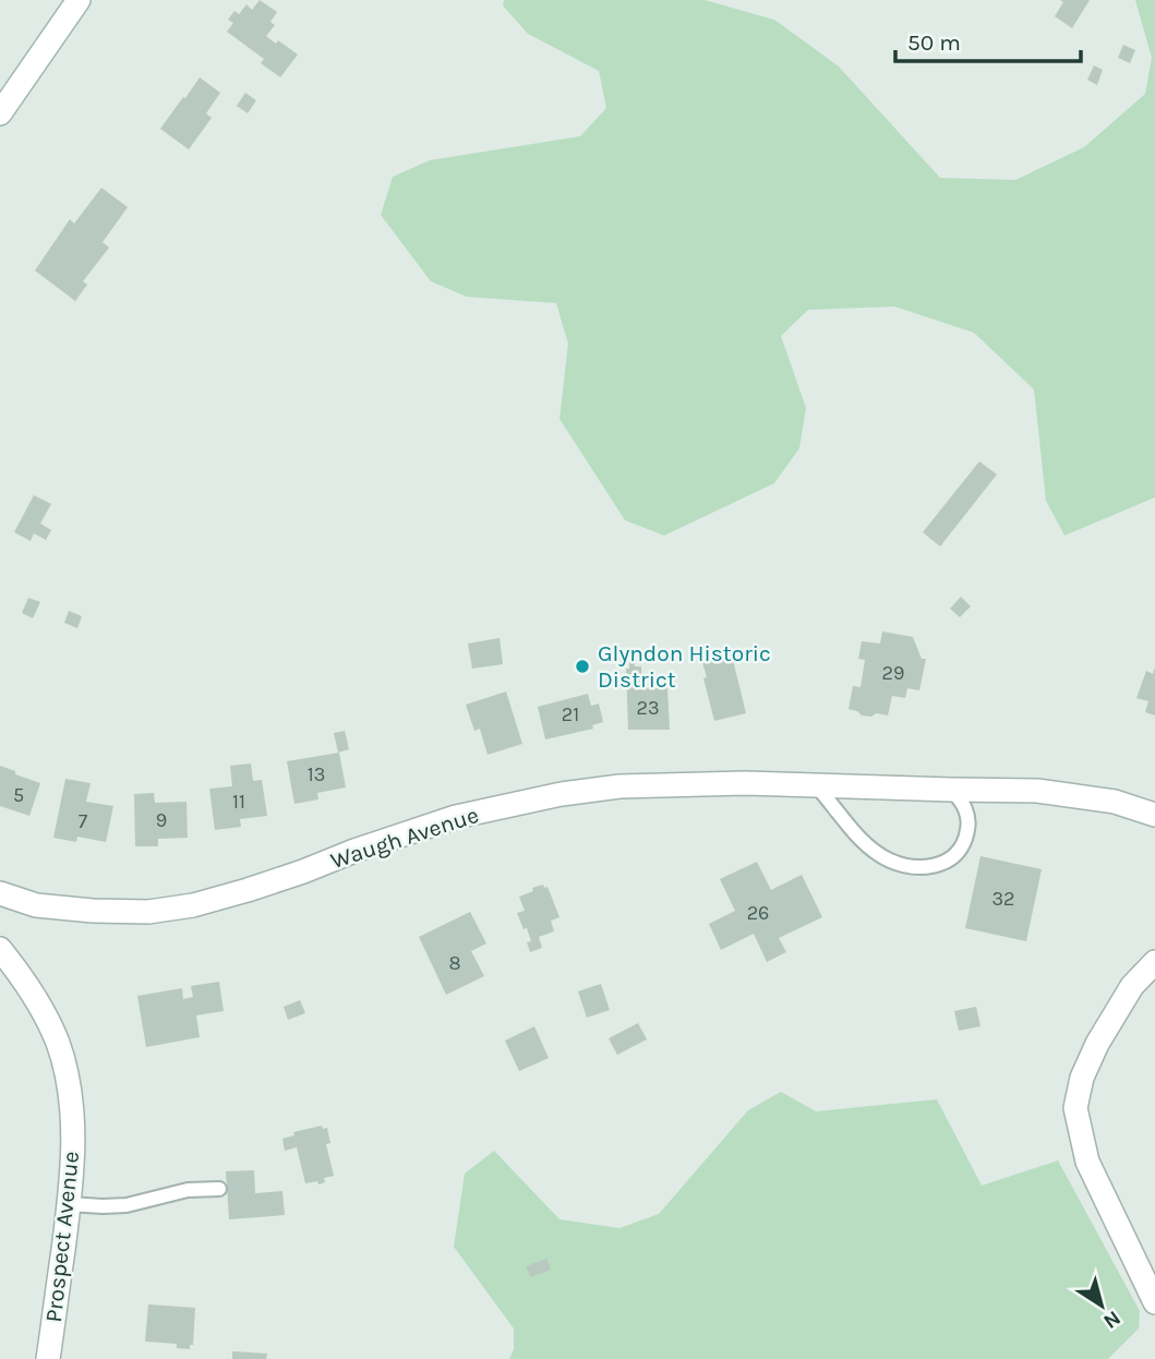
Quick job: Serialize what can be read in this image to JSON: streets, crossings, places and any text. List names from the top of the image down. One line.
{"streets":{"street":["Waugh Avenue","Prospect Avenue"]},"places":["Glyndon Historic District"],"house_numbers":["29","23","21","13","5","11","9","7","32","26","8"],"scale_bar":"50 m","north":"bottom right"}
